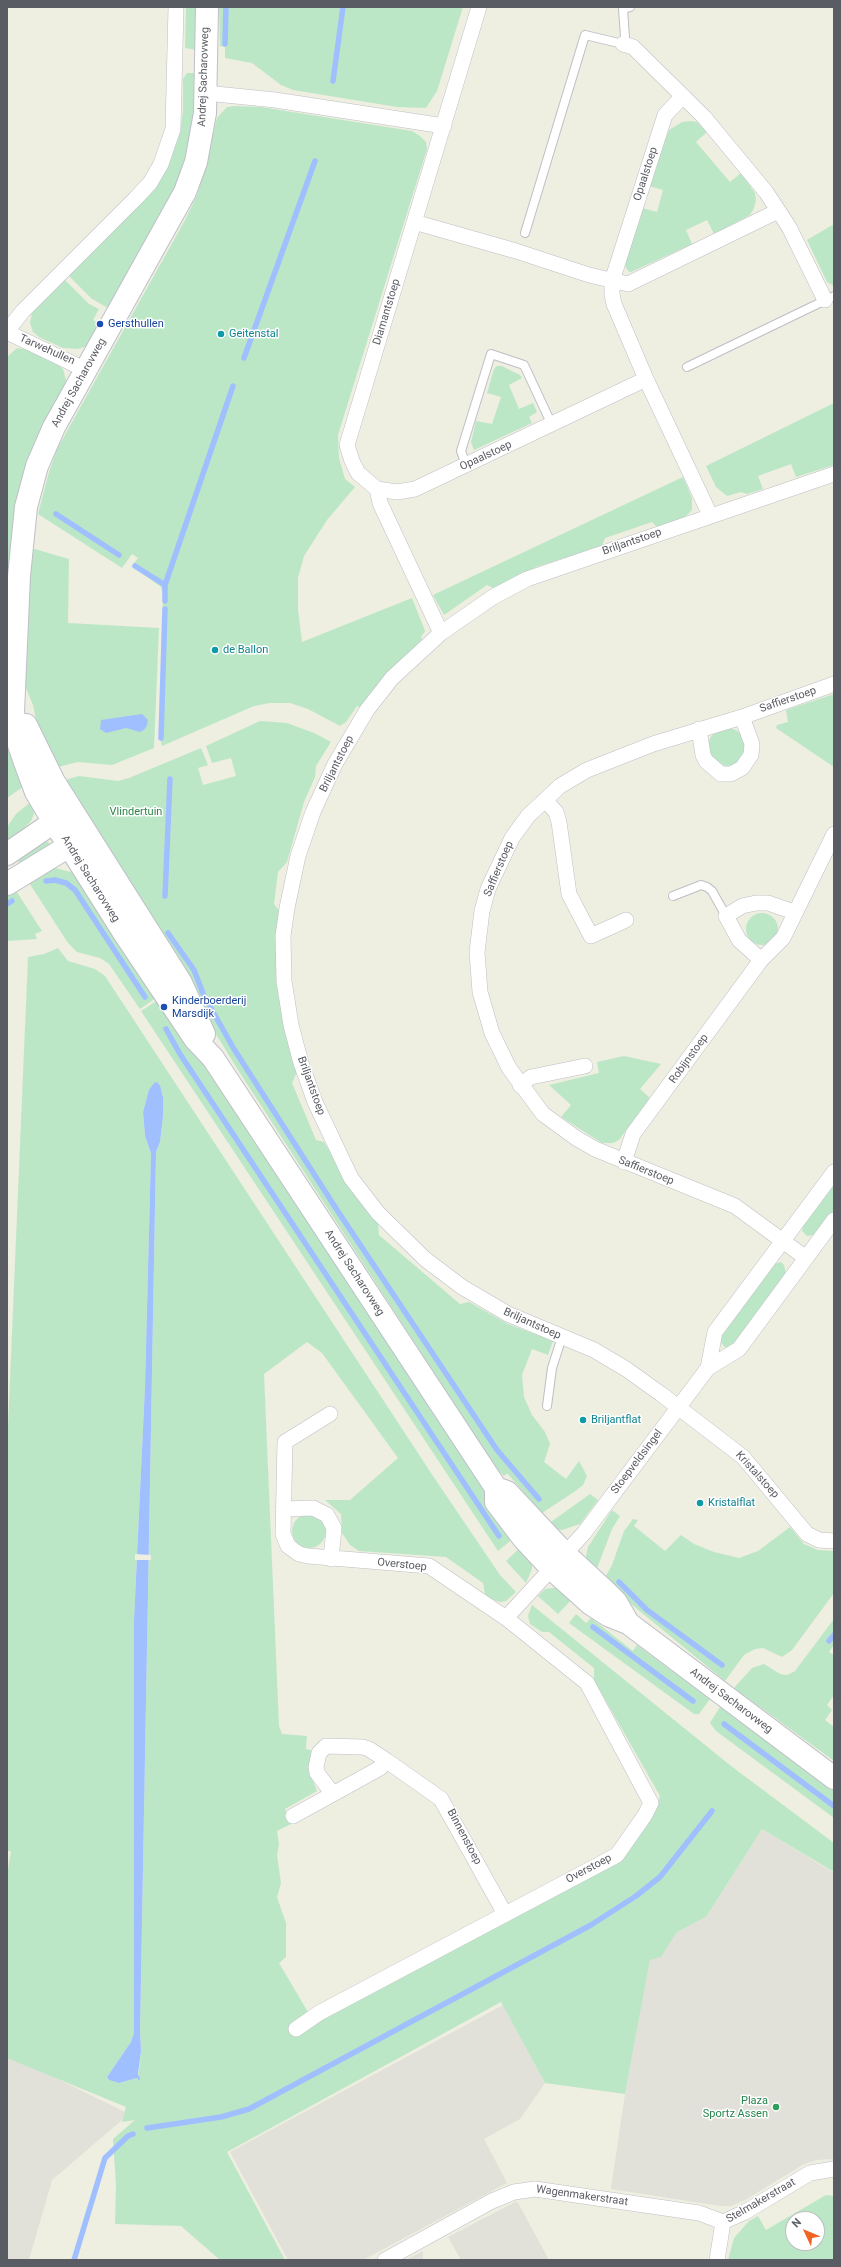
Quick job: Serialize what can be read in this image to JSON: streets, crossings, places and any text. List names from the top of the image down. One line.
{"streets":{"street":["Andrej Sacharovweg","Opaalstoep","Diamantstoep","Tarwehullen","Briljantstoep","Saffierstoep","Robijnstoep","Stoepveldsingel","Kristalstoep","Overstoep","Binnenstoep","Wagenmakerstraat","Stelmakerstraat"]},"crossings":[["Andrej Sacharovweg","Tarwehullen"],["Andrej Sacharovweg","Stoepveldsingel"],["Opaalstoep","Diamantstoep"],["Opaalstoep","Briljantstoep"],["Briljantstoep","Stoepveldsingel"],["Briljantstoep","Kristalstoep"],["Saffierstoep","Robijnstoep"],["Saffierstoep","Stoepveldsingel"],["Stoepveldsingel","Kristalstoep"],["Overstoep","Binnenstoep"],["Wagenmakerstraat","Stelmakerstraat"]],"parks":["Vlindertuin"],"places":["Gersthullen","Geitenstal","de Ballon","Kinderboerderij Marsdijk","Briljantflat","Kristalflat","Plaza Sportz Assen"],"north":"top left"}
